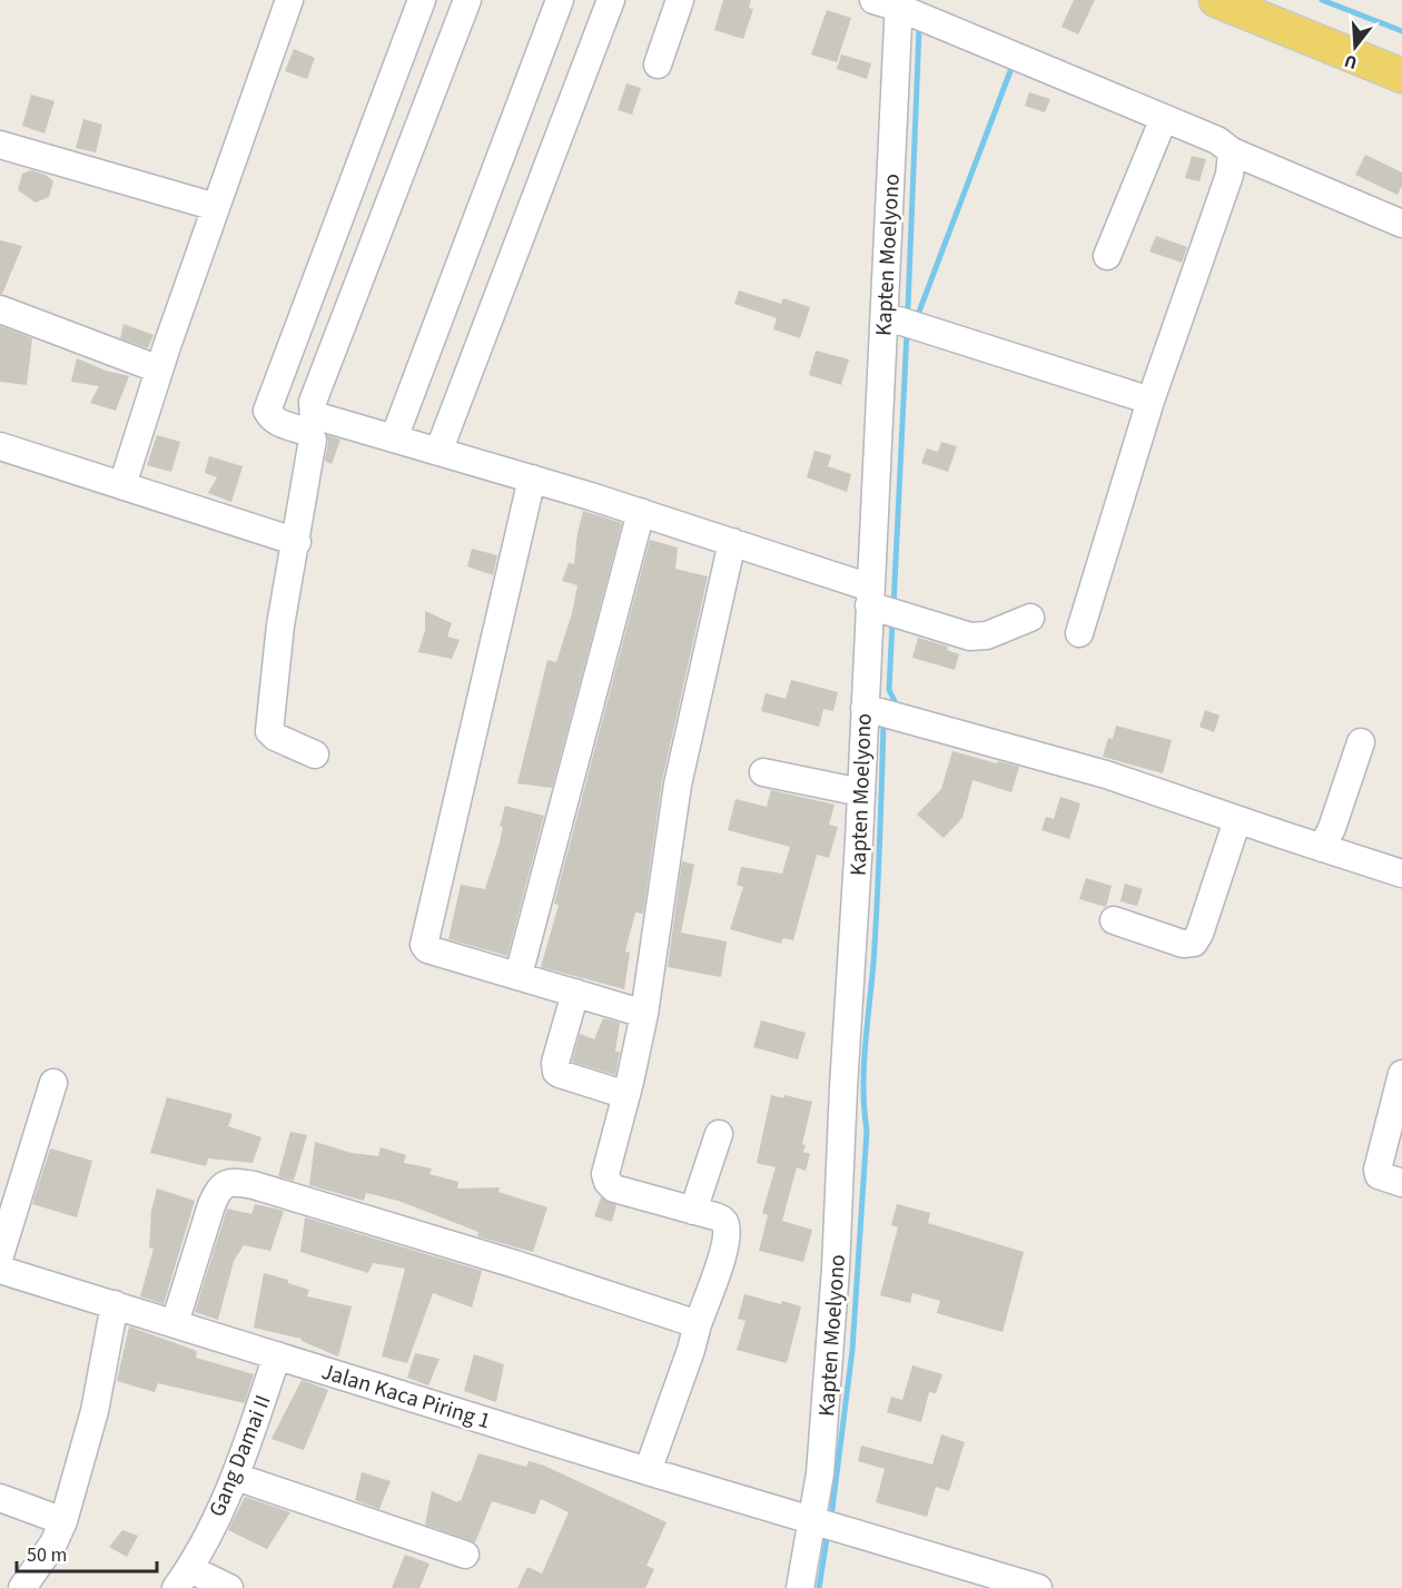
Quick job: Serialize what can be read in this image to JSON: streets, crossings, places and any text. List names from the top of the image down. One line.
{"streets":{"street":["Kapten Moelyono","Jalan Kaca Piring 1","Gang Damai II"]},"crossings":[["Kapten Moelyono","Jalan Kaca Piring 1"],["Jalan Kaca Piring 1","Gang Damai II"]],"scale_bar":"50 m","north":"bottom"}
